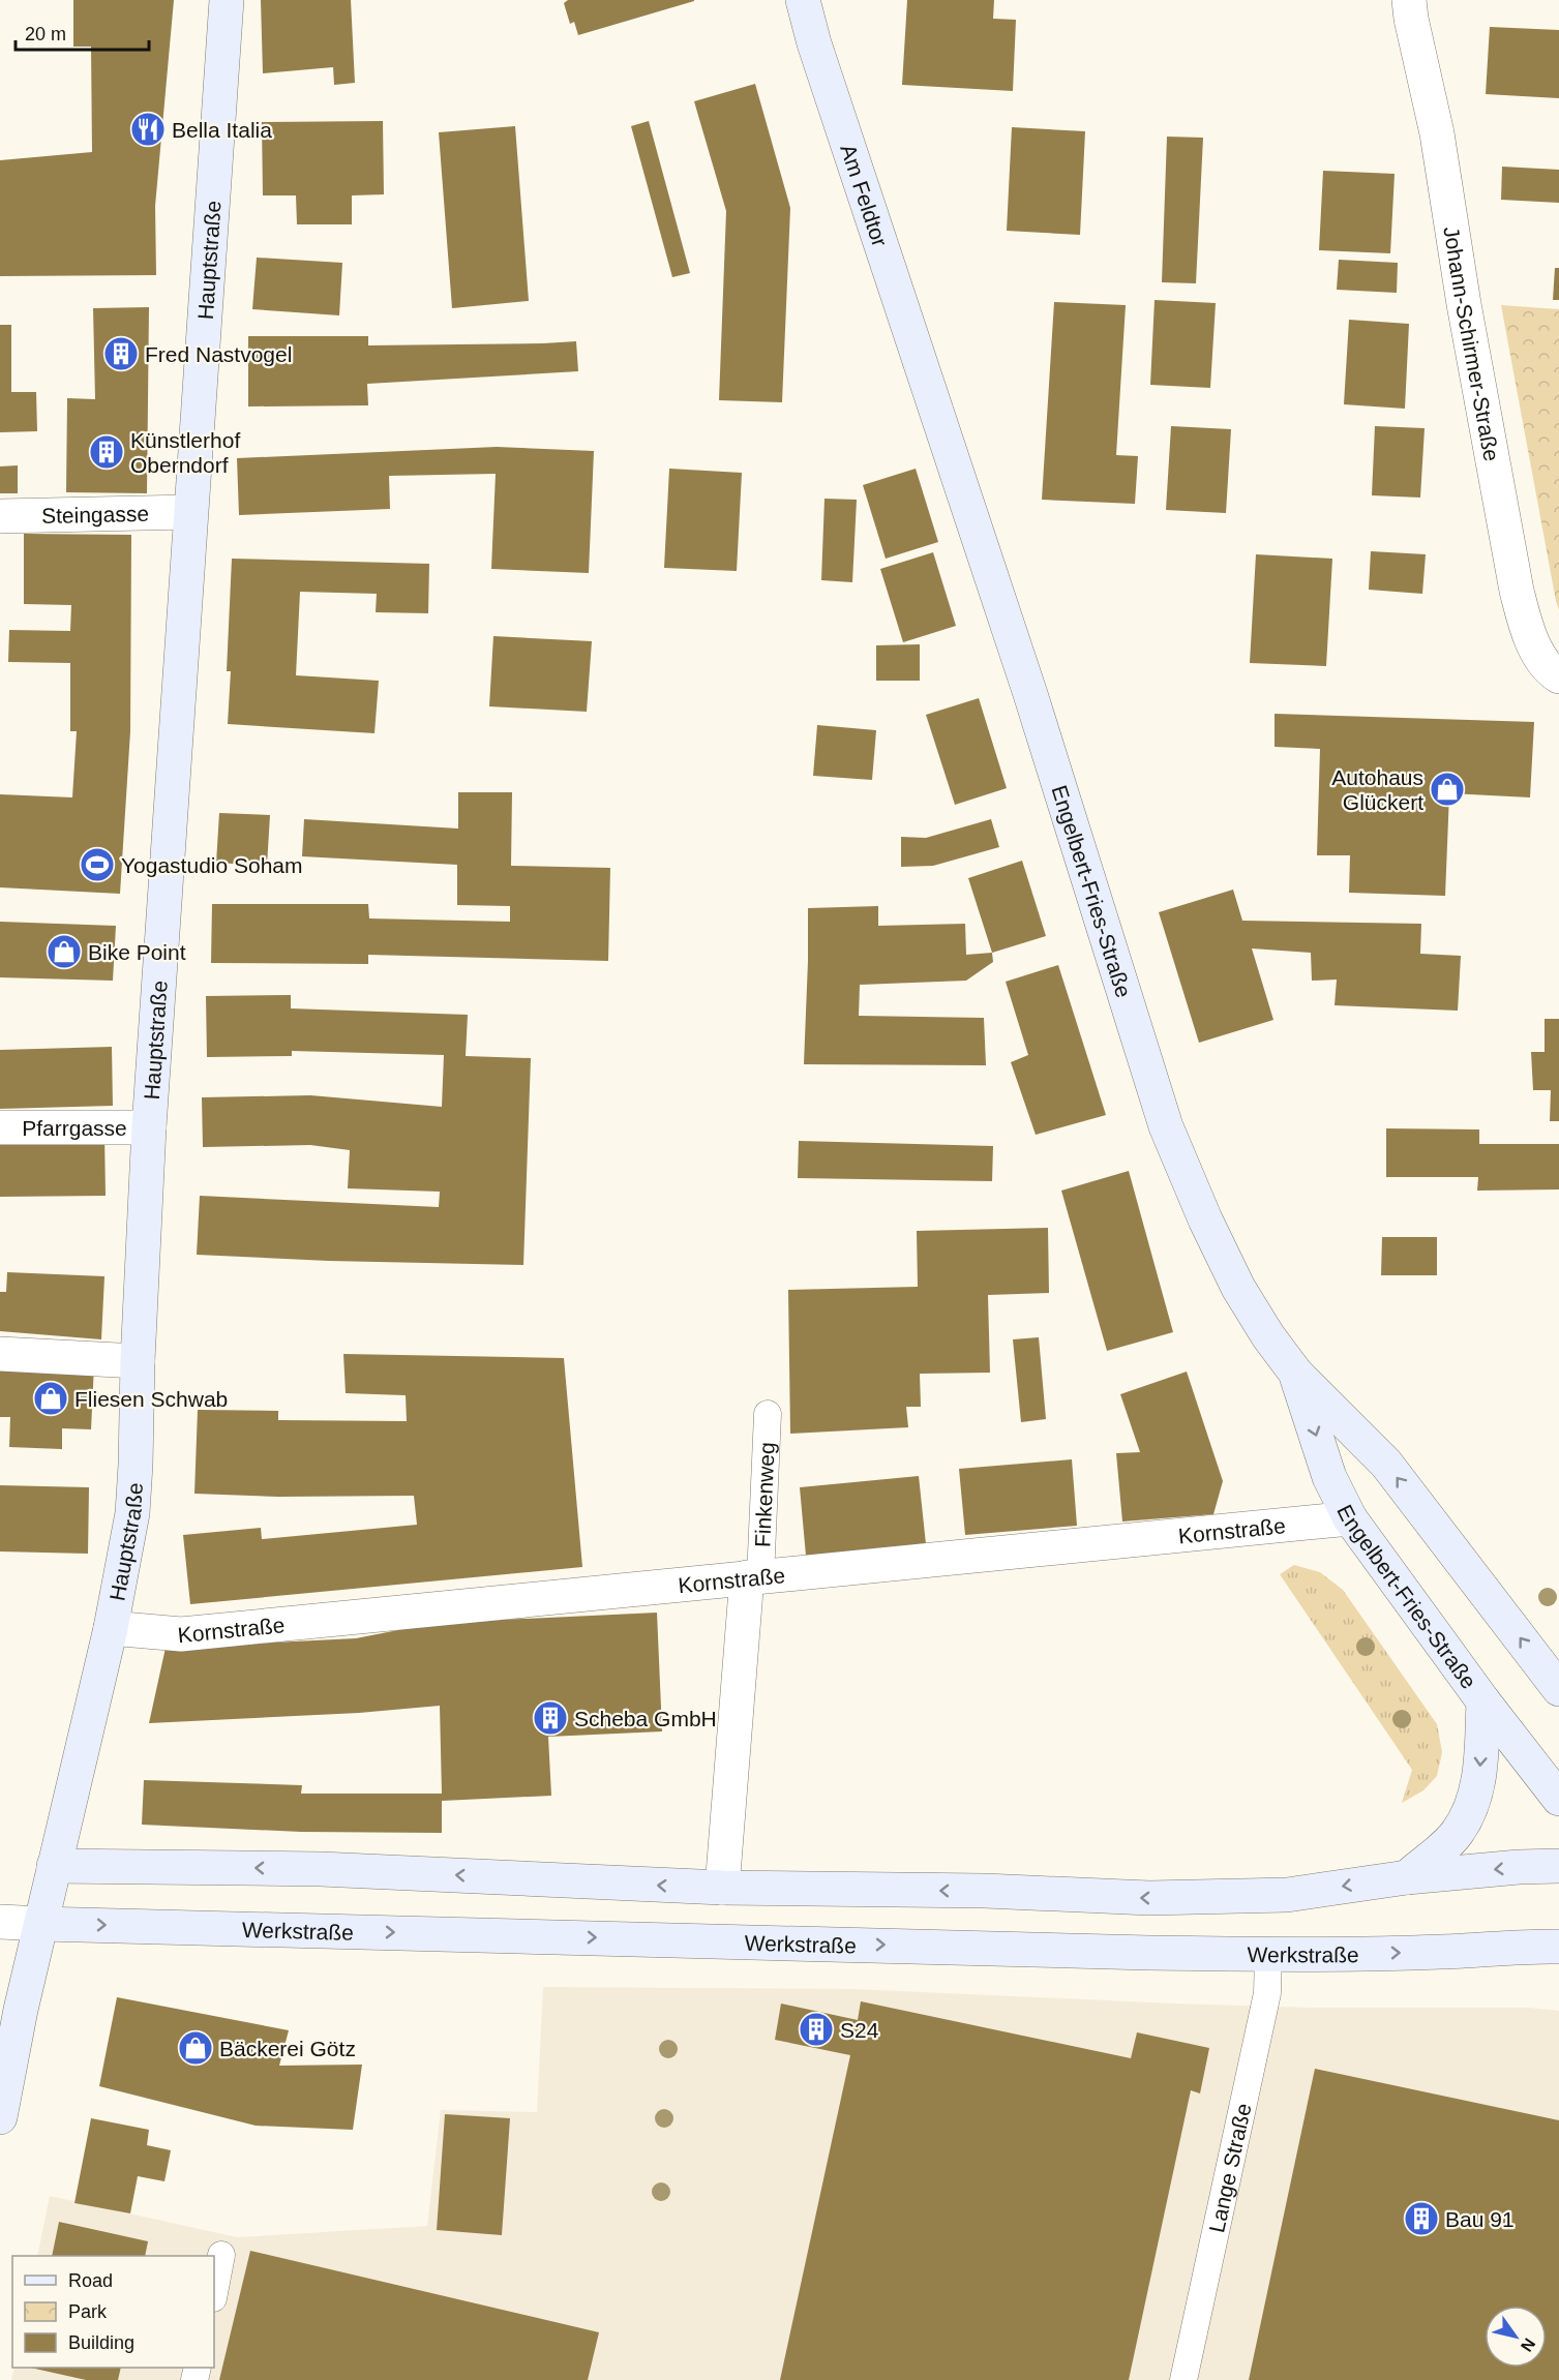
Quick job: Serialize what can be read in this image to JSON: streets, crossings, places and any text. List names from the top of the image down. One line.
{"streets":{"main road":["Am Feldtor","Hauptstraße","Engelbert-Fries-Straße","Werkstraße"],"street":["Johann-Schirmer-Straße","Steingasse","Pfarrgasse","Kornstraße"],"lane":["Finkenweg","Lange Straße"]},"crossings":[["Am Feldtor","Engelbert-Fries-Straße"],["Hauptstraße","Steingasse"],["Hauptstraße","Pfarrgasse"],["Hauptstraße","Kornstraße"],["Hauptstraße","Werkstraße"],["Engelbert-Fries-Straße","Kornstraße"],["Finkenweg","Kornstraße"],["Werkstraße","Lange Straße"]],"places":{"restaurant":["Bella Italia"],"building":["Fred Nastvogel","Künstlerhof Oberndorf","Scheba GmbH","S24","Bau 91"],"shop":["Autohaus Glückert","Bike Point","Fliesen Schwab","Bäckerei Götz"],"sports":["Yogastudio Soham"]},"legend":["Road","Park","Building"],"scale_bar":"20 m","north":"bottom right"}
